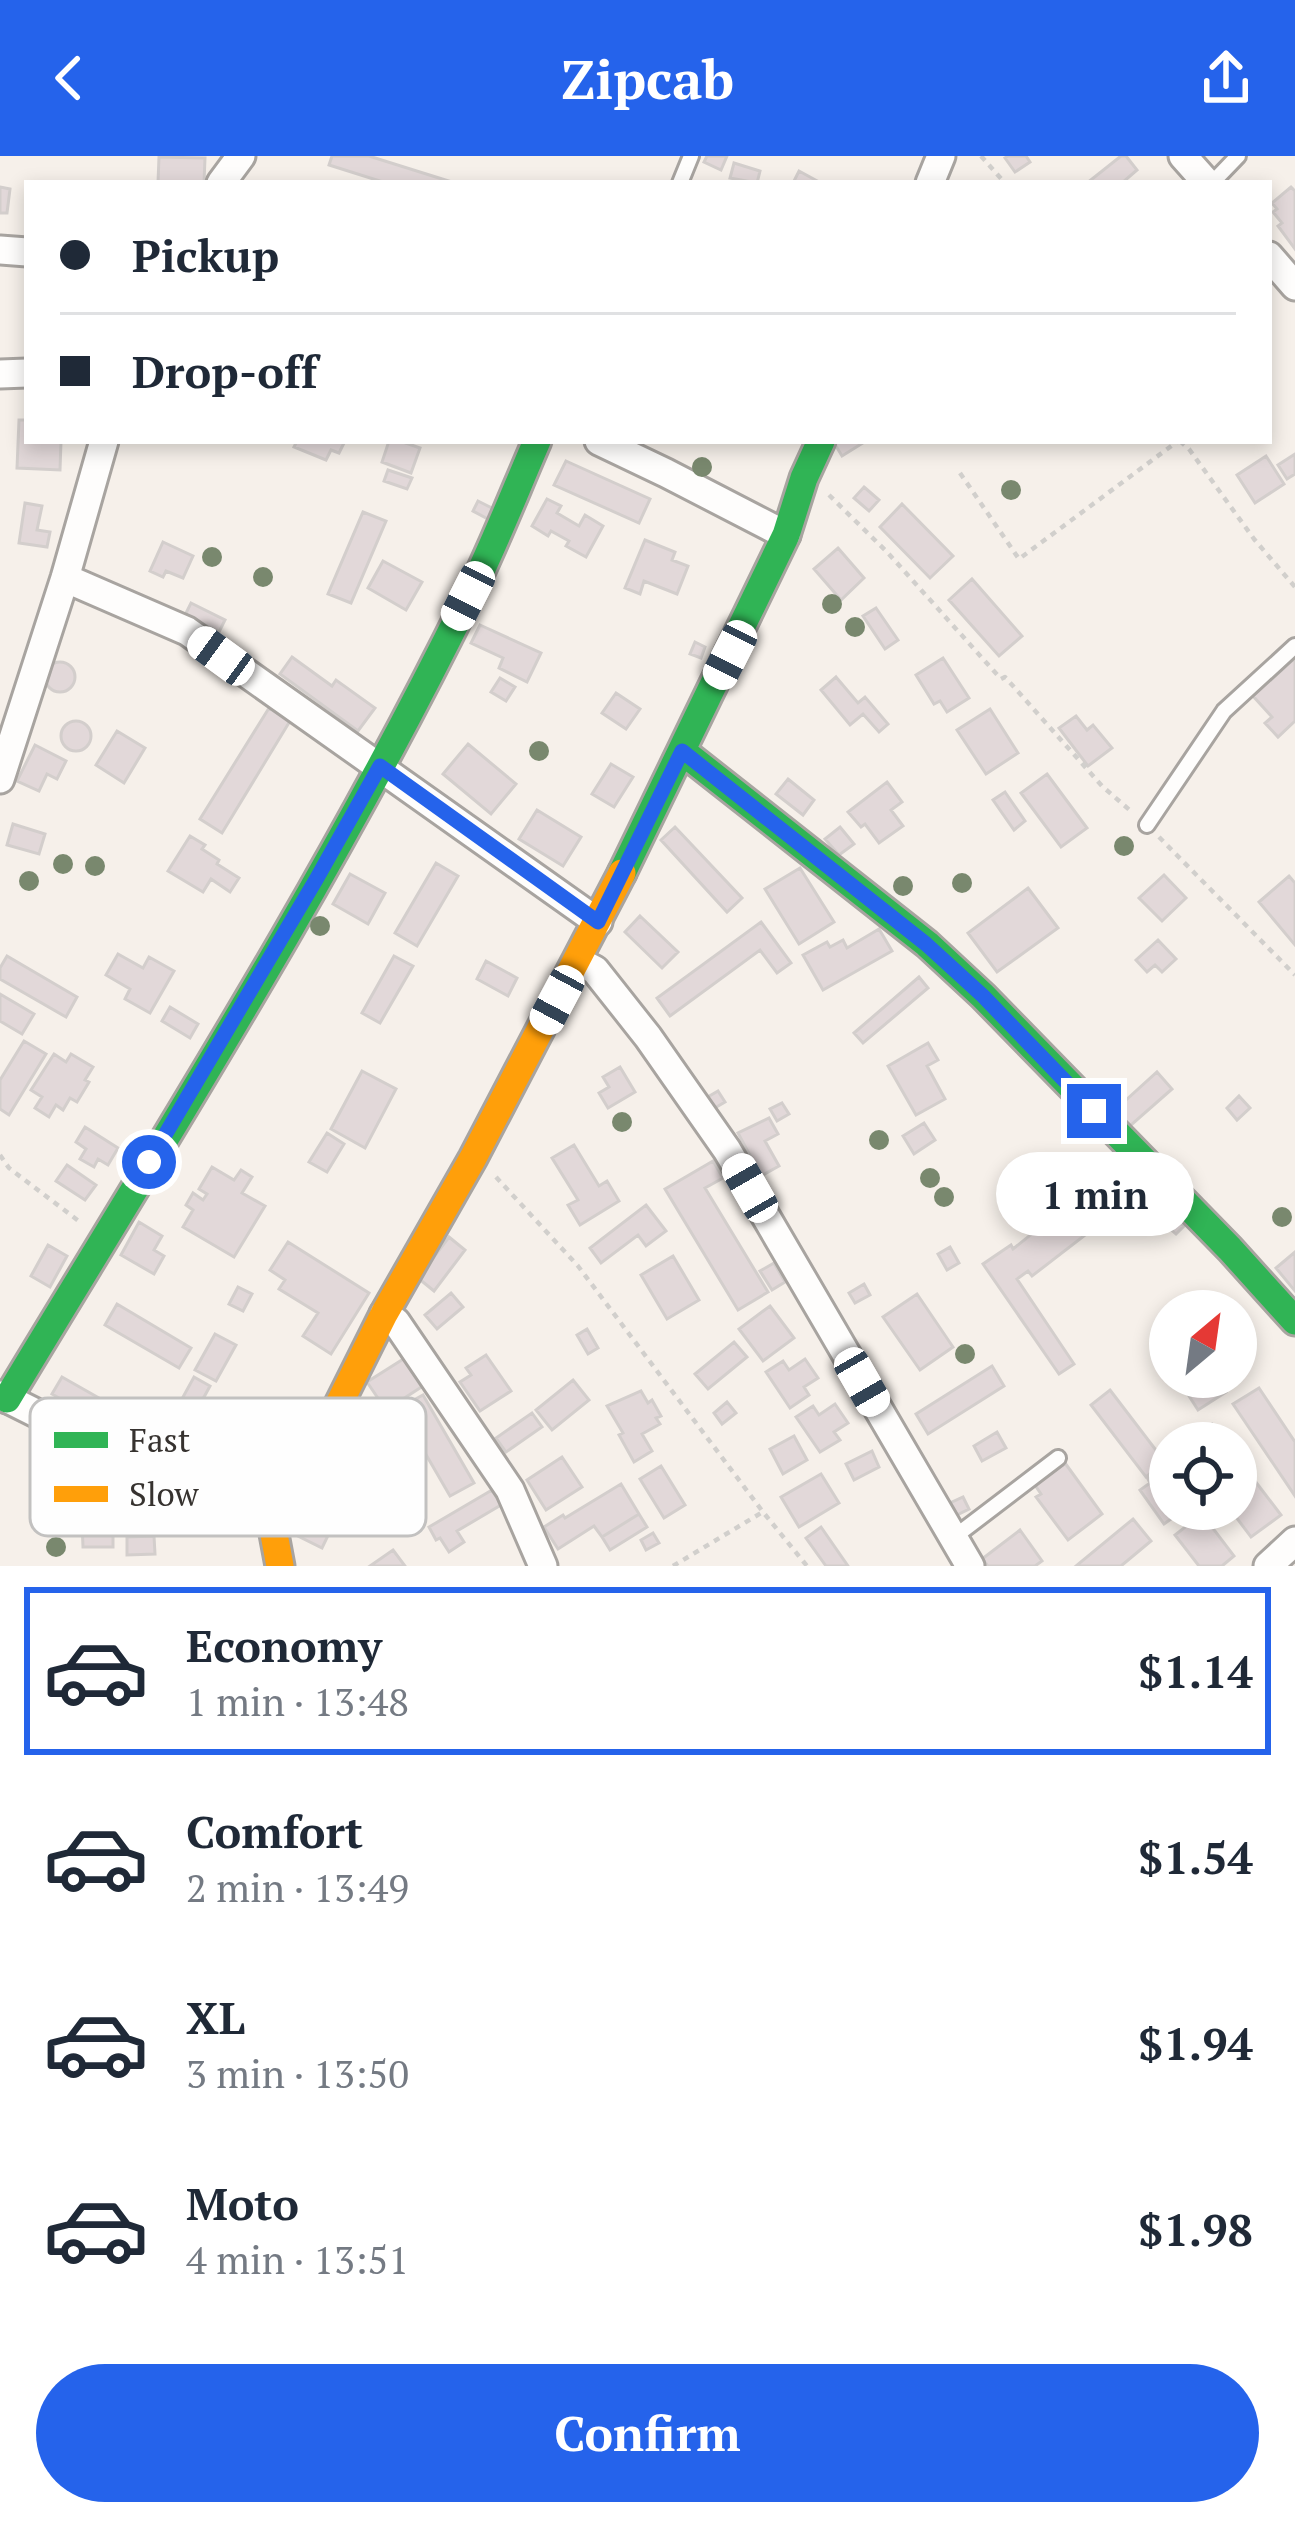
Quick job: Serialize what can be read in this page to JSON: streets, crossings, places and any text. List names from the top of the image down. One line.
{"legend":["Fast","Slow"],"north":"top right","page":{"header":"Zipcab","banner":["Pickup","Drop-off"],"bubble":"1 min","list":[{"name":"Economy","note":"1 min · 13:48","value":"$1.14"},{"name":"Comfort","note":"2 min · 13:49","value":"$1.54"},{"name":"XL","note":"3 min · 13:50","value":"$1.94"},{"name":"Moto","note":"4 min · 13:51","value":"$1.98"}],"buttons":"Confirm"}}
